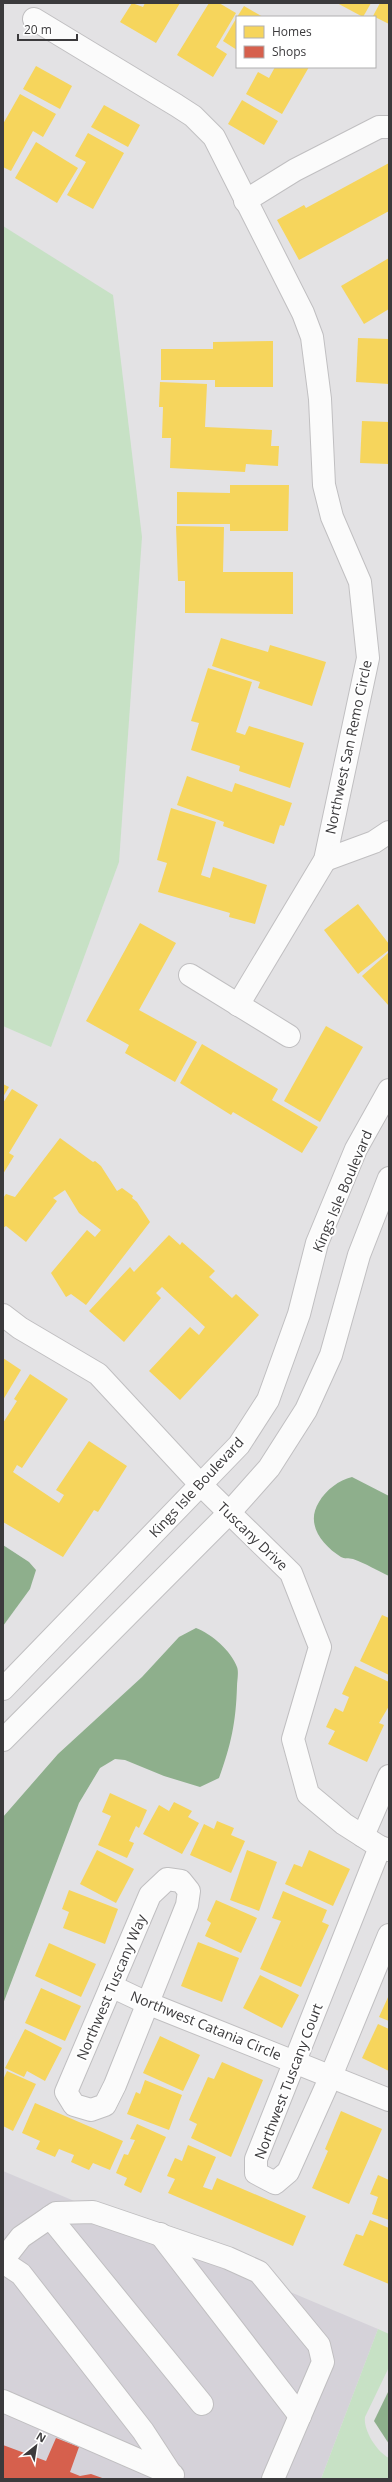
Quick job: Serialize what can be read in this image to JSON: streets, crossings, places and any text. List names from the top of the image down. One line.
{"streets":{"street":["Northwest San Remo Circle","Kings Isle Boulevard","Tuscany Drive","Northwest Tuscany Way","Northwest Catania Circle","Northwest Tuscany Court"]},"crossings":[["Kings Isle Boulevard","Tuscany Drive"],["Tuscany Drive","Northwest Tuscany Court"],["Northwest Tuscany Way","Northwest Catania Circle"],["Northwest Catania Circle","Northwest Tuscany Court"]],"legend":["Homes","Shops"],"scale_bar":"20 m","north":"top right"}
